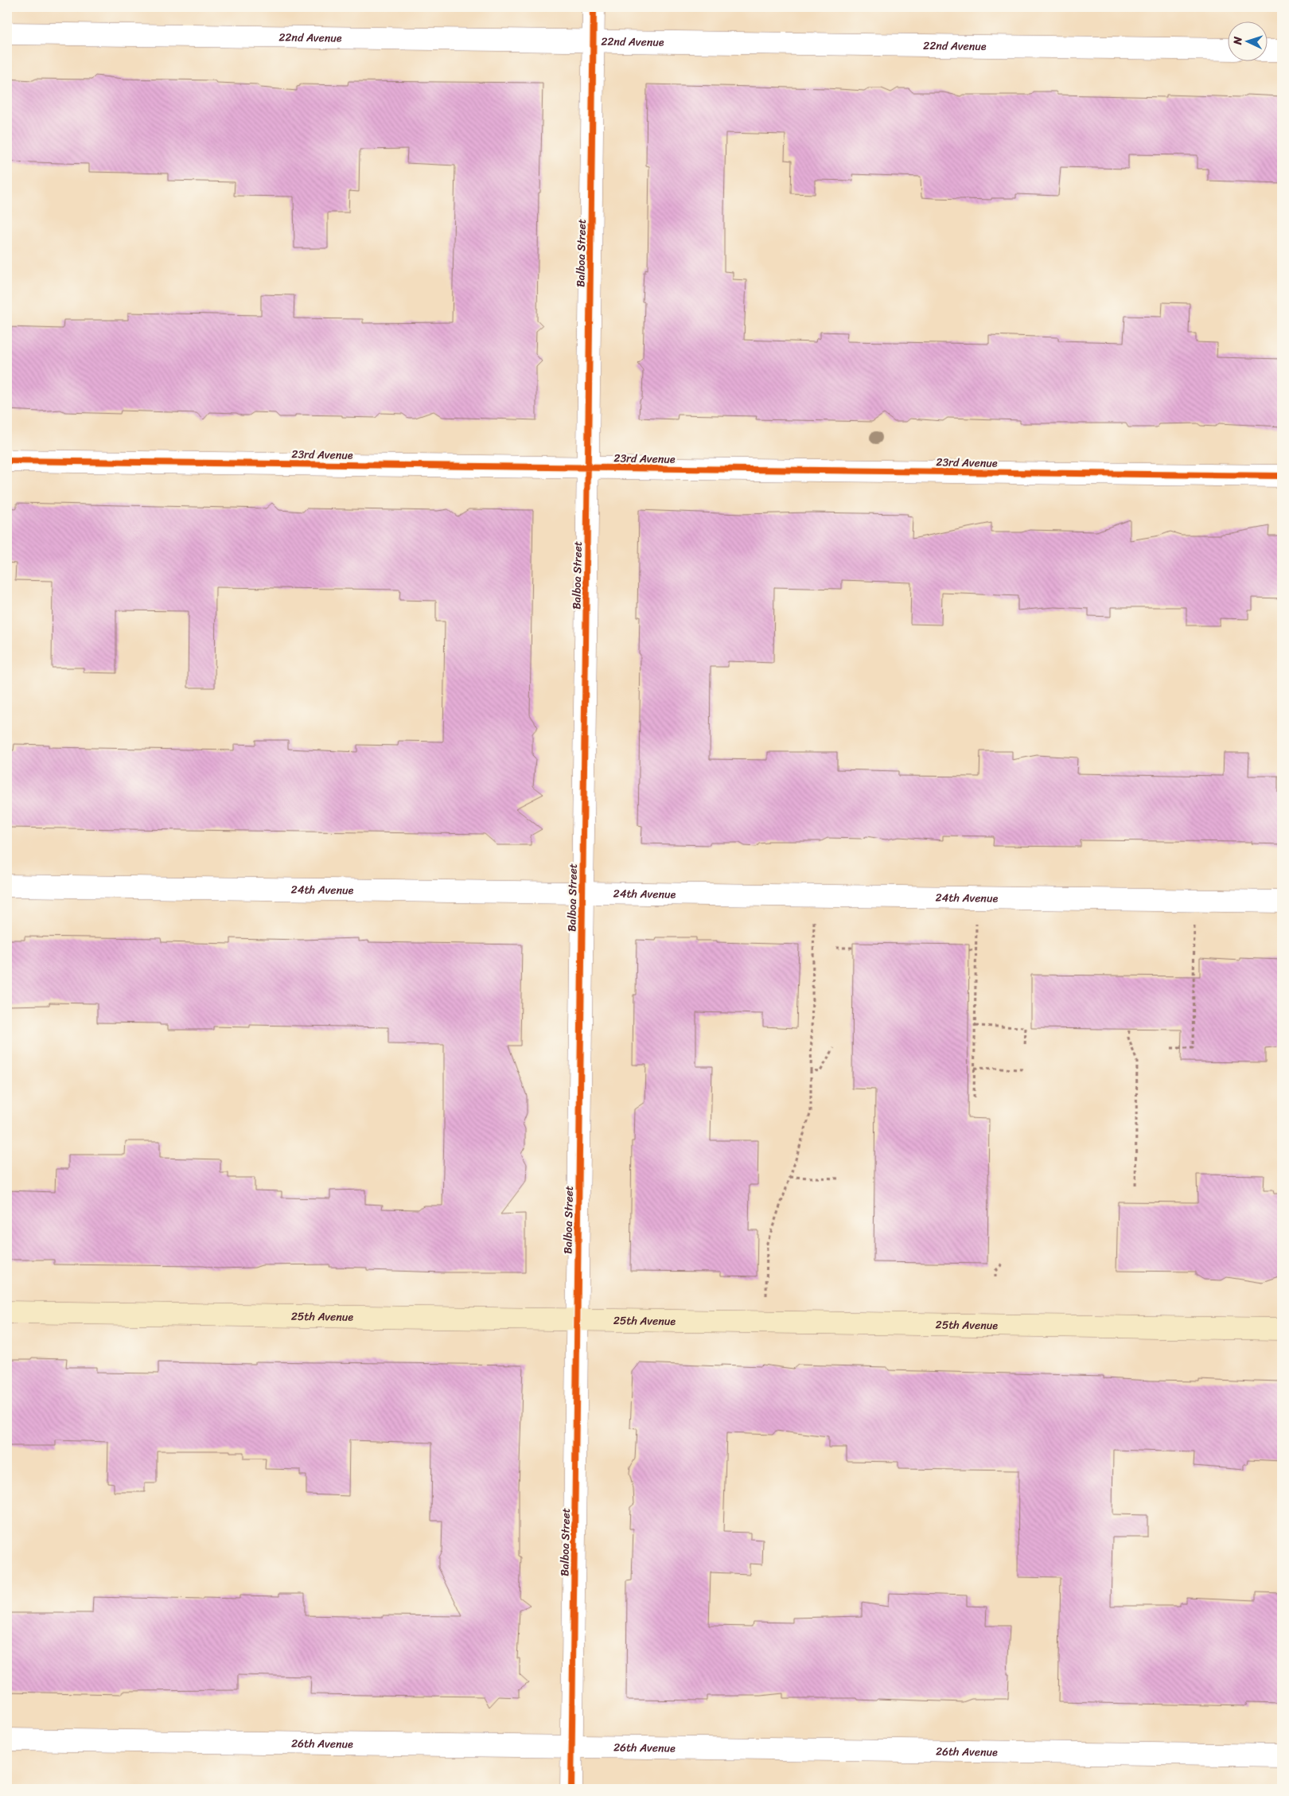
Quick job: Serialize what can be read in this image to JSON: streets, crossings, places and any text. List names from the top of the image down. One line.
{"streets":{"main road":["25th Avenue"],"street":["22nd Avenue","Balboa Street","23rd Avenue","24th Avenue","26th Avenue"]},"crossings":[["22nd Avenue","Balboa Street"],["Balboa Street","23rd Avenue"],["Balboa Street","24th Avenue"],["Balboa Street","25th Avenue"],["Balboa Street","26th Avenue"]],"north":"left"}
